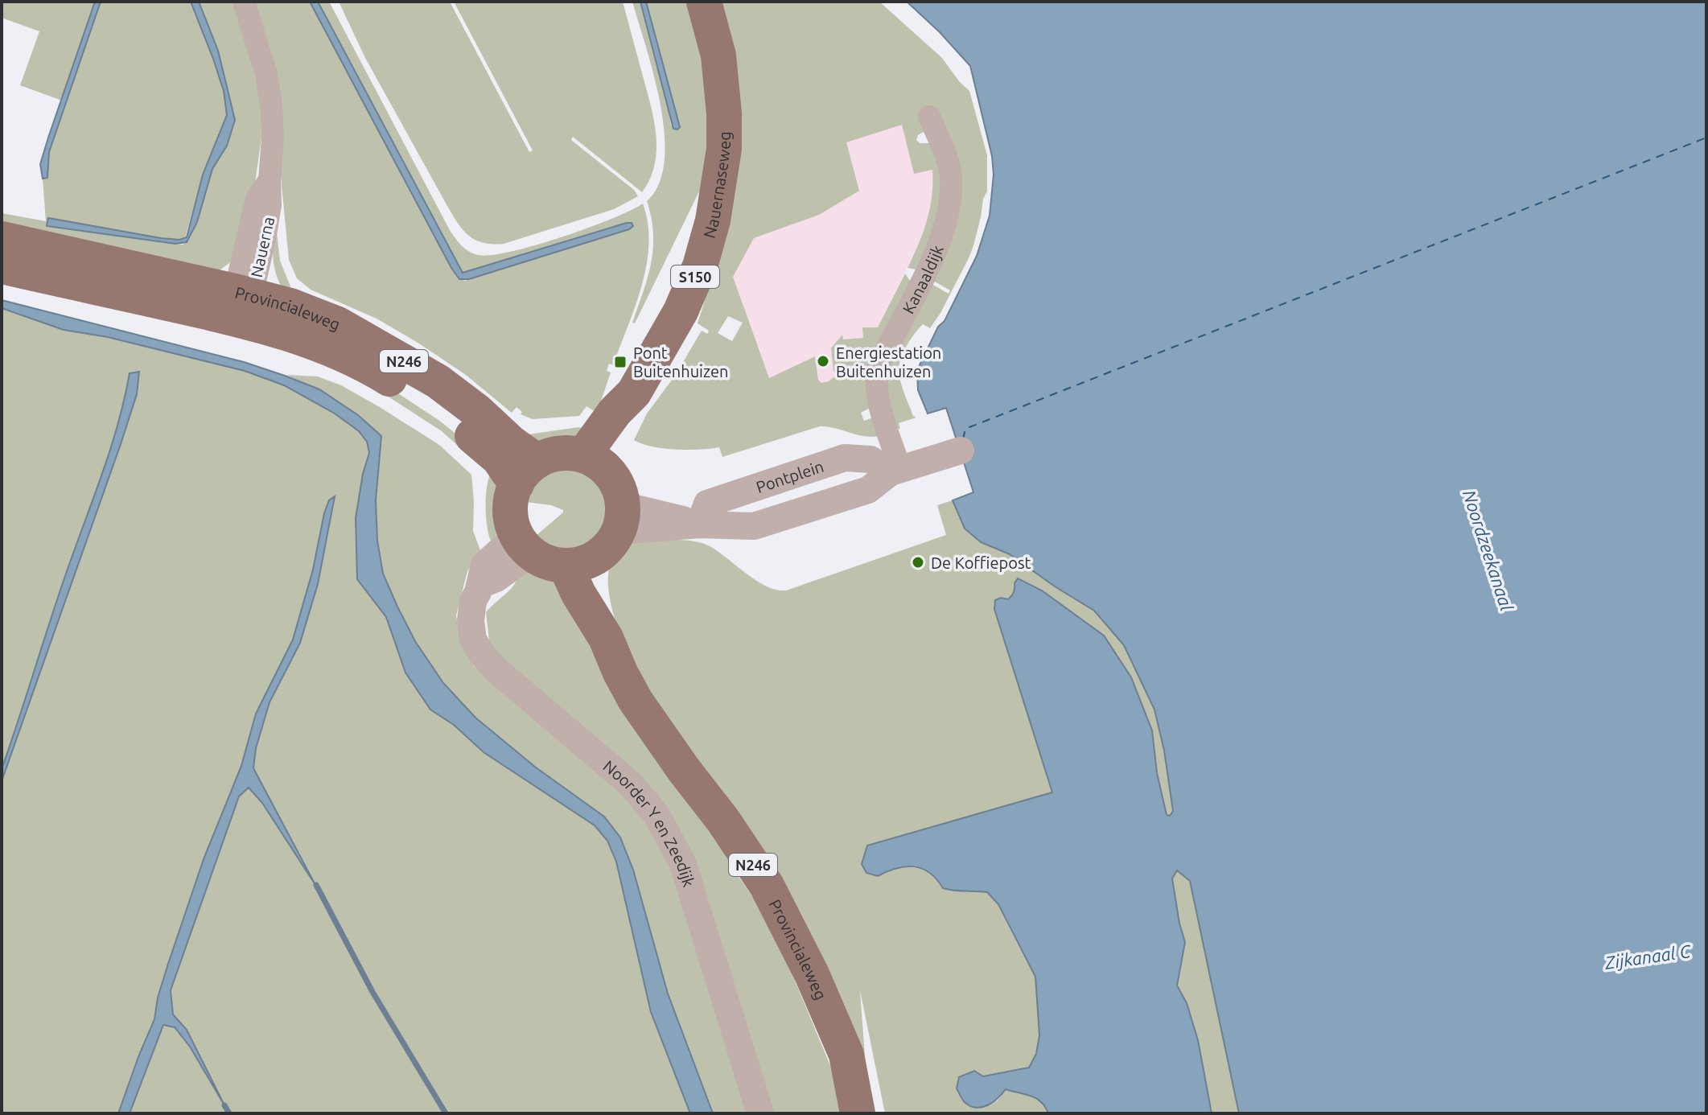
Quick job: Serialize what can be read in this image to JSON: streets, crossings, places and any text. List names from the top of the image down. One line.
{"streets":{"main road":["Nauernaseweg","S150","Provincialeweg","N246"],"street":["Nauerna","Kanaaldijk","Pontplein","Noorder Y en Zeedijk"]},"crossings":[["Nauernaseweg","Provincialeweg"],["Nauernaseweg","Noorder Y en Zeedijk"],["Nauerna","Provincialeweg"],["Kanaaldijk","Pontplein"],["Provincialeweg","Noorder Y en Zeedijk"]],"water":["Noordzeekanaal","Zijkanaal C"],"places":{"other":["Energiestation Buitenhuizen","De Koffiepost"],"transit":["Pont Buitenhuizen"]}}
